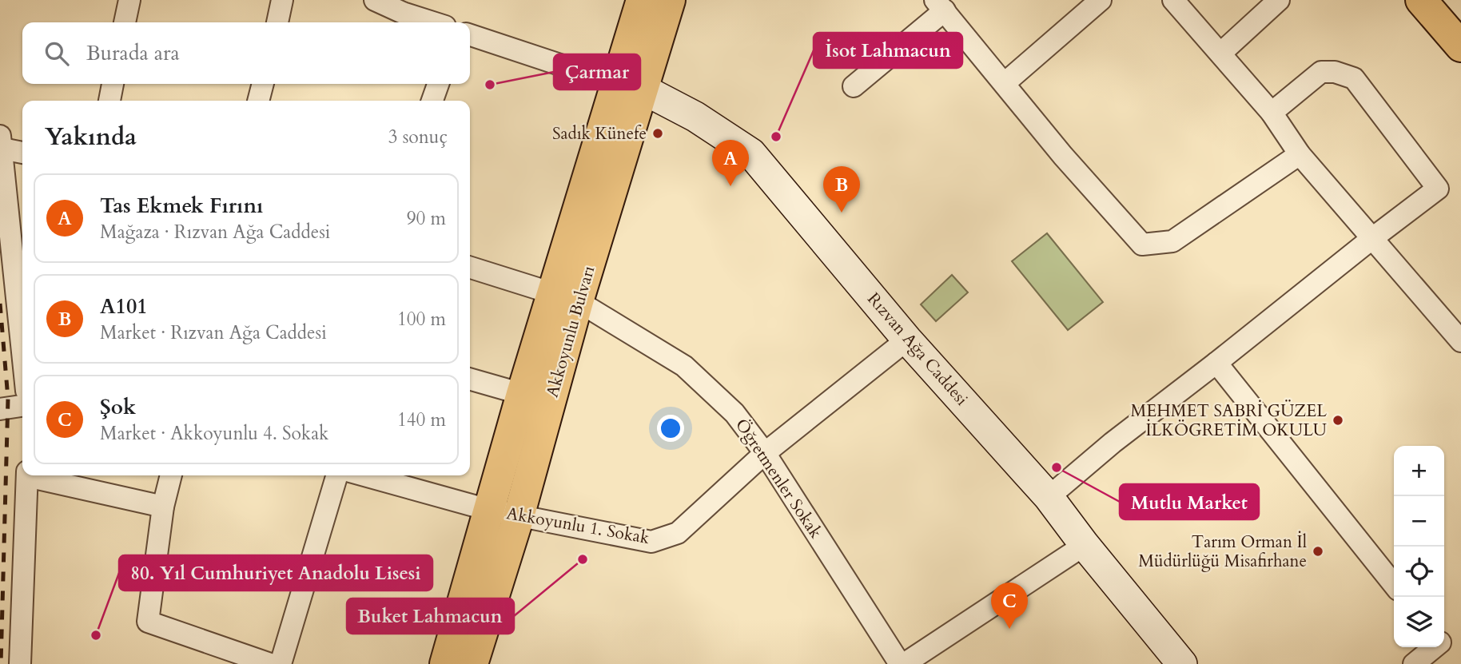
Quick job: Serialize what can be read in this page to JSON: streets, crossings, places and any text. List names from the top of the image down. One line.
{"streets":{"main road":["Akkoyunlu Bulvarı"],"street":["Rızvan Ağa Caddesi","Öğretmenler Sokak","Akkoyunlu 1. Sokak"]},"crossings":[["Akkoyunlu Bulvarı","Rızvan Ağa Caddesi"],["Akkoyunlu Bulvarı","Öğretmenler Sokak"],["Akkoyunlu Bulvarı","Akkoyunlu 1. Sokak"],["Rızvan Ağa Caddesi","Akkoyunlu 1. Sokak"],["Öğretmenler Sokak","Akkoyunlu 1. Sokak"]],"places":["Çarmar","Sadık Künefe","İsot Lahmacun","MEHMET SABRİ GÜZEL İLKÖGRETİM OKULU","Mutlu Market","Tarım Orman İl Müdürlüğü Misafirhane","Buket Lahmacun","80. Yıl Cumhuriyet Anadolu Lisesi"],"page":{"search":"Burada ara","heading":["Yakında","3 sonuç"],"pins":["A","B","C"],"list":[{"mark":"A","name":"Tas Ekmek Fırını","note":"Mağaza · Rızvan Ağa Caddesi","value":"90 m"},{"mark":"B","name":"A101","note":"Market · Rızvan Ağa Caddesi","value":"100 m"},{"mark":"C","name":"Şok","note":"Market · Akkoyunlu 4. Sokak","value":"140 m"}],"map_buttons":["+","−"]}}
